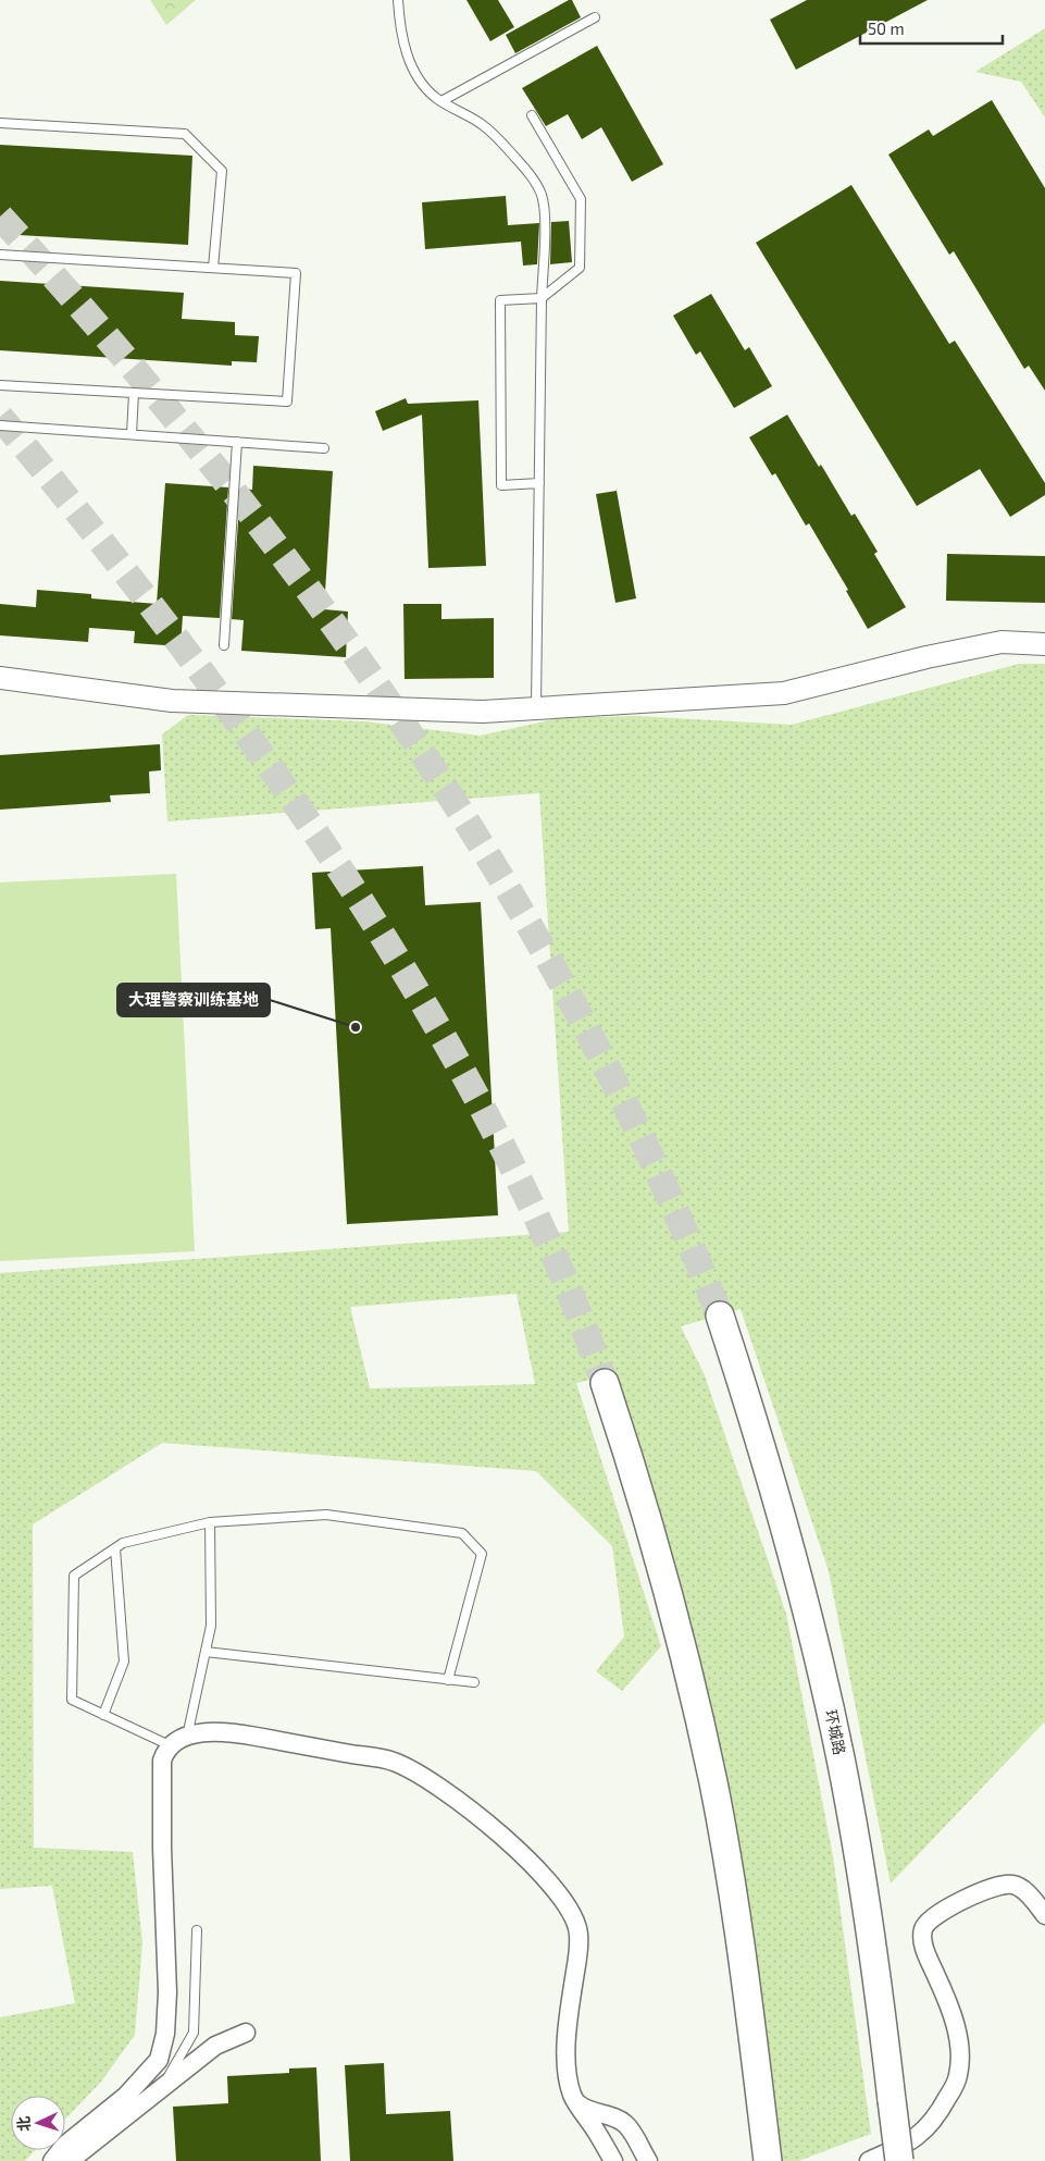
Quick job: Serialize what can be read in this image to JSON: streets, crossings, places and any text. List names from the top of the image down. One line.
{"streets":{"main road":["环城路"]},"places":["大理警察训练基地"],"scale_bar":"50 m","north":"left"}
